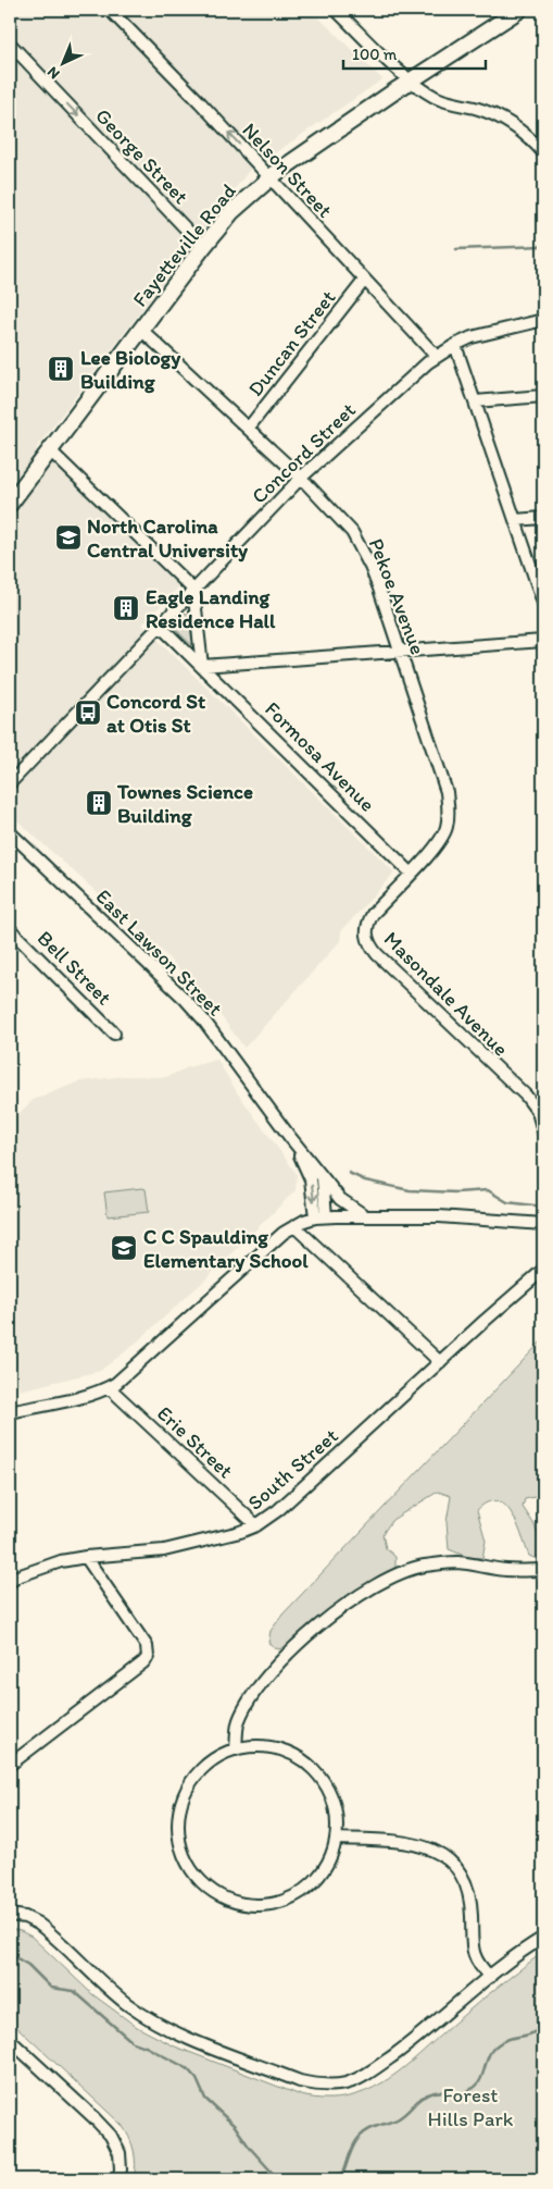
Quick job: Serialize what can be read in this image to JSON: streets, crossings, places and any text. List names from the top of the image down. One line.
{"streets":{"main road":["Fayetteville Road"],"street":["George Street","Nelson Street","Duncan Street","Concord Street","Pekoe Avenue","Formosa Avenue","East Lawson Street","Bell Street","Masondale Avenue","Erie Street","South Street"]},"crossings":[["George Street","Fayetteville Road"],["Nelson Street","Fayetteville Road"],["Nelson Street","Duncan Street"],["Nelson Street","Concord Street"],["Fayetteville Road","Pekoe Avenue"],["Duncan Street","Pekoe Avenue"],["Concord Street","Pekoe Avenue"],["Concord Street","Formosa Avenue"],["Pekoe Avenue","Formosa Avenue"],["Pekoe Avenue","Masondale Avenue"],["Erie Street","South Street"]],"one_way":["George Street","Nelson Street"],"parks":["Forest Hills Park"],"places":{"building":["Lee Biology Building","Eagle Landing Residence Hall","Townes Science Building"],"school or university":["North Carolina Central University","C C Spaulding Elementary School"],"bus stop":["Concord St at Otis St"]},"scale_bar":"100 m","north":"bottom left"}
